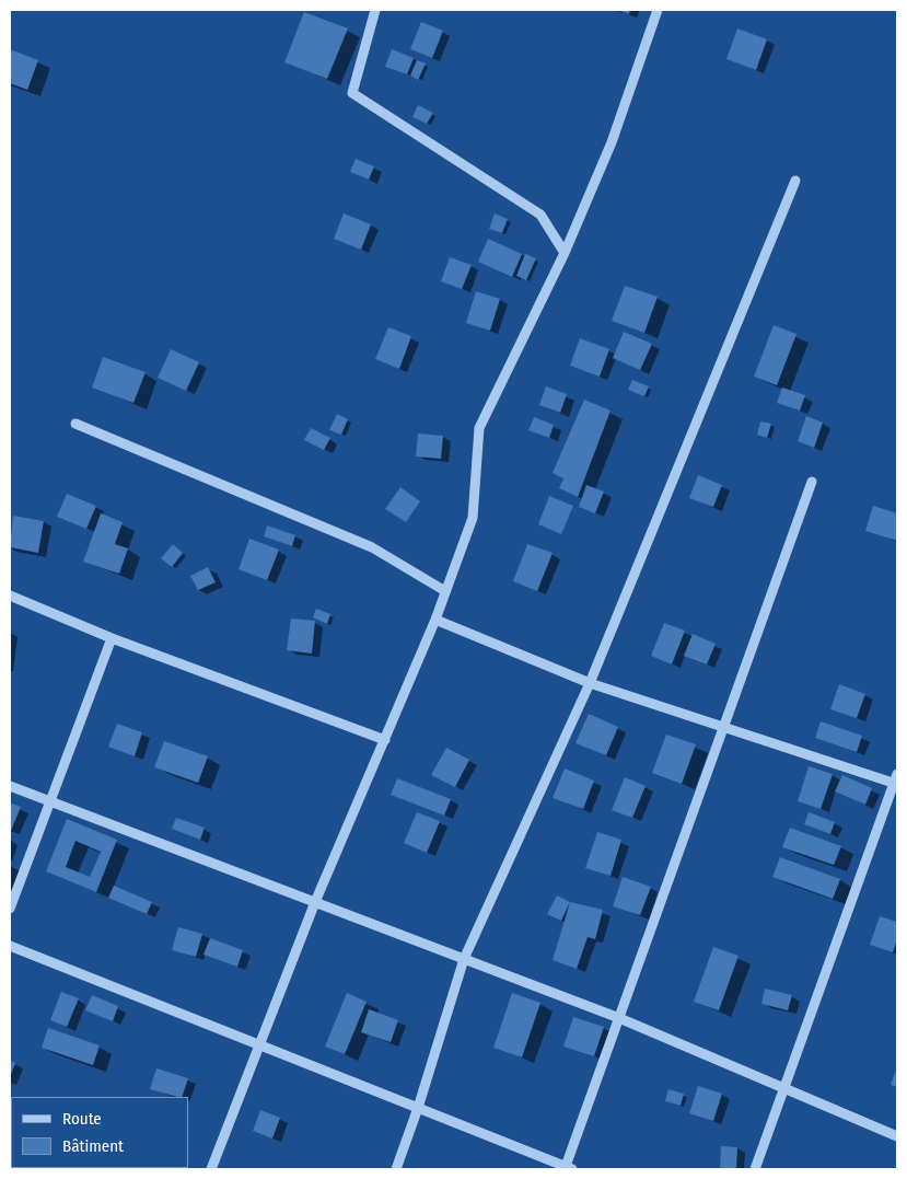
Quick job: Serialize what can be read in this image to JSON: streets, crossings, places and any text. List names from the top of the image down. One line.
{"legend":["Route","Bâtiment"]}
